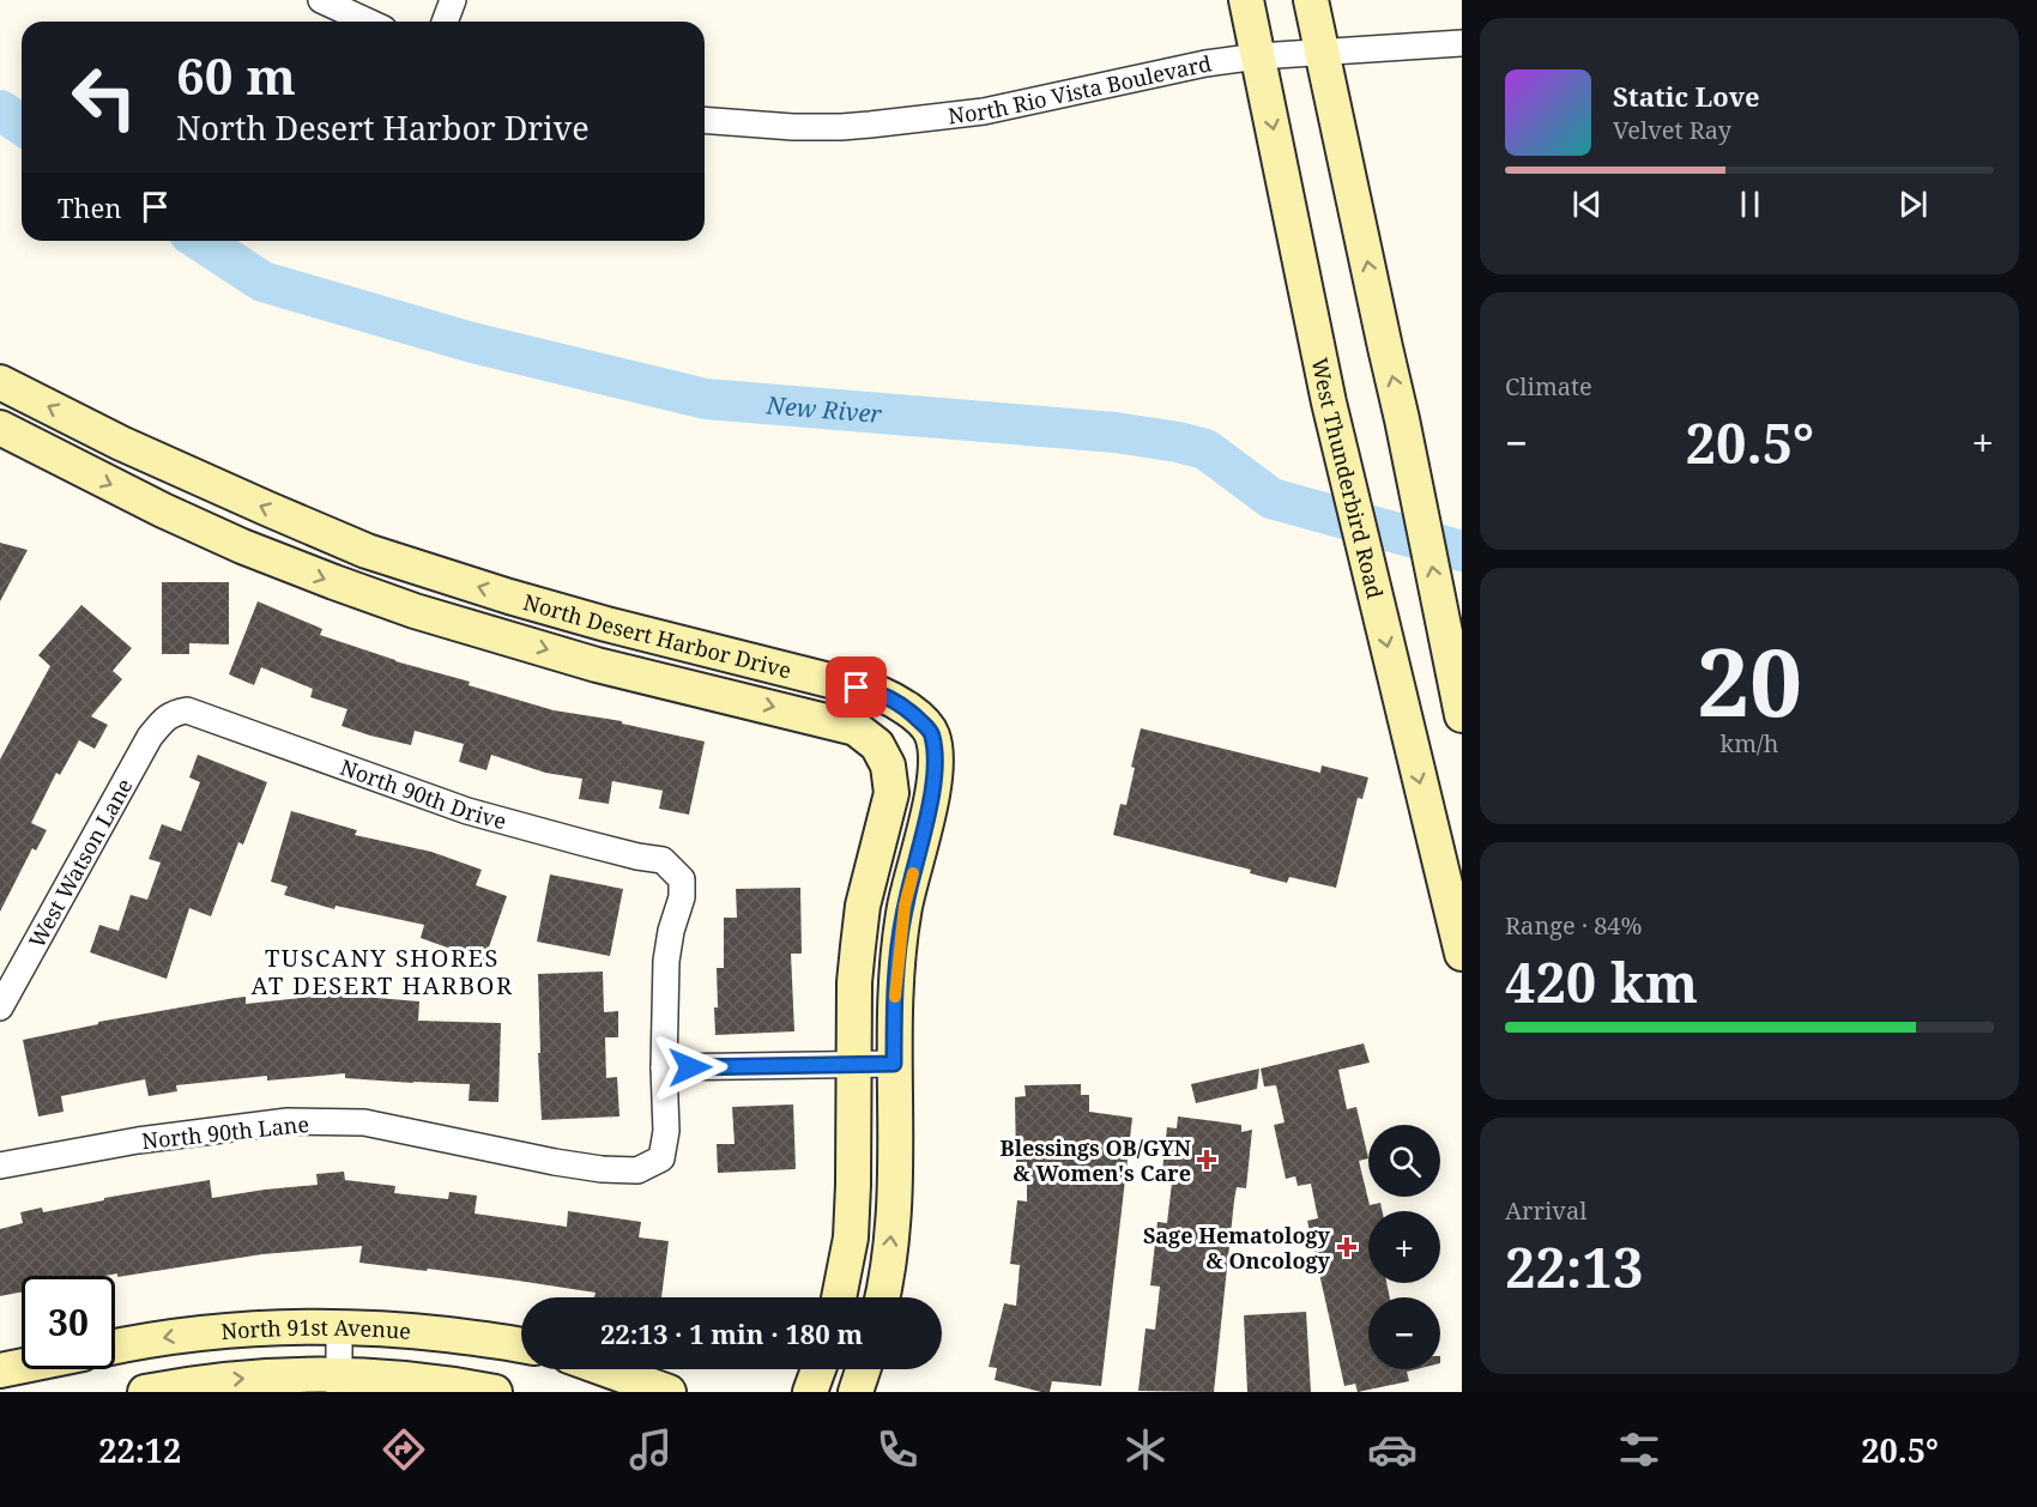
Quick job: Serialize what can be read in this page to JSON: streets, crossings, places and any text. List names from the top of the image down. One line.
{"streets":{"street":["North Rio Vista Boulevard","West Thunderbird Road","North Desert Harbor Drive","North 90th Drive","West Watson Lane","North 90th Lane","North 91st Avenue"]},"crossings":[["North Rio Vista Boulevard","West Thunderbird Road"],["North 90th Drive","West Watson Lane"],["North 90th Drive","North 90th Lane"]],"districts":["TUSCANY SHORES AT DESERT HARBOR"],"water":["New River"],"places":{"health":["Blessings OB/GYN & Women's Care","Sage Hematology & Oncology"]},"page":{"turn":["60 m","North Desert Harbor Drive"],"song":["Static Love","Velvet Ray"],"then":"Then","tile":["Climate",["20","km/h"],["Range · 84%","420 km"],["Arrival","22:13"]],"heat":["−","20.5°","+"],"map_buttons":["+","−"],"limit":"30","trip":"22:13 · 1 min · 180 m","tabs":["22:12","20.5°"]}}
